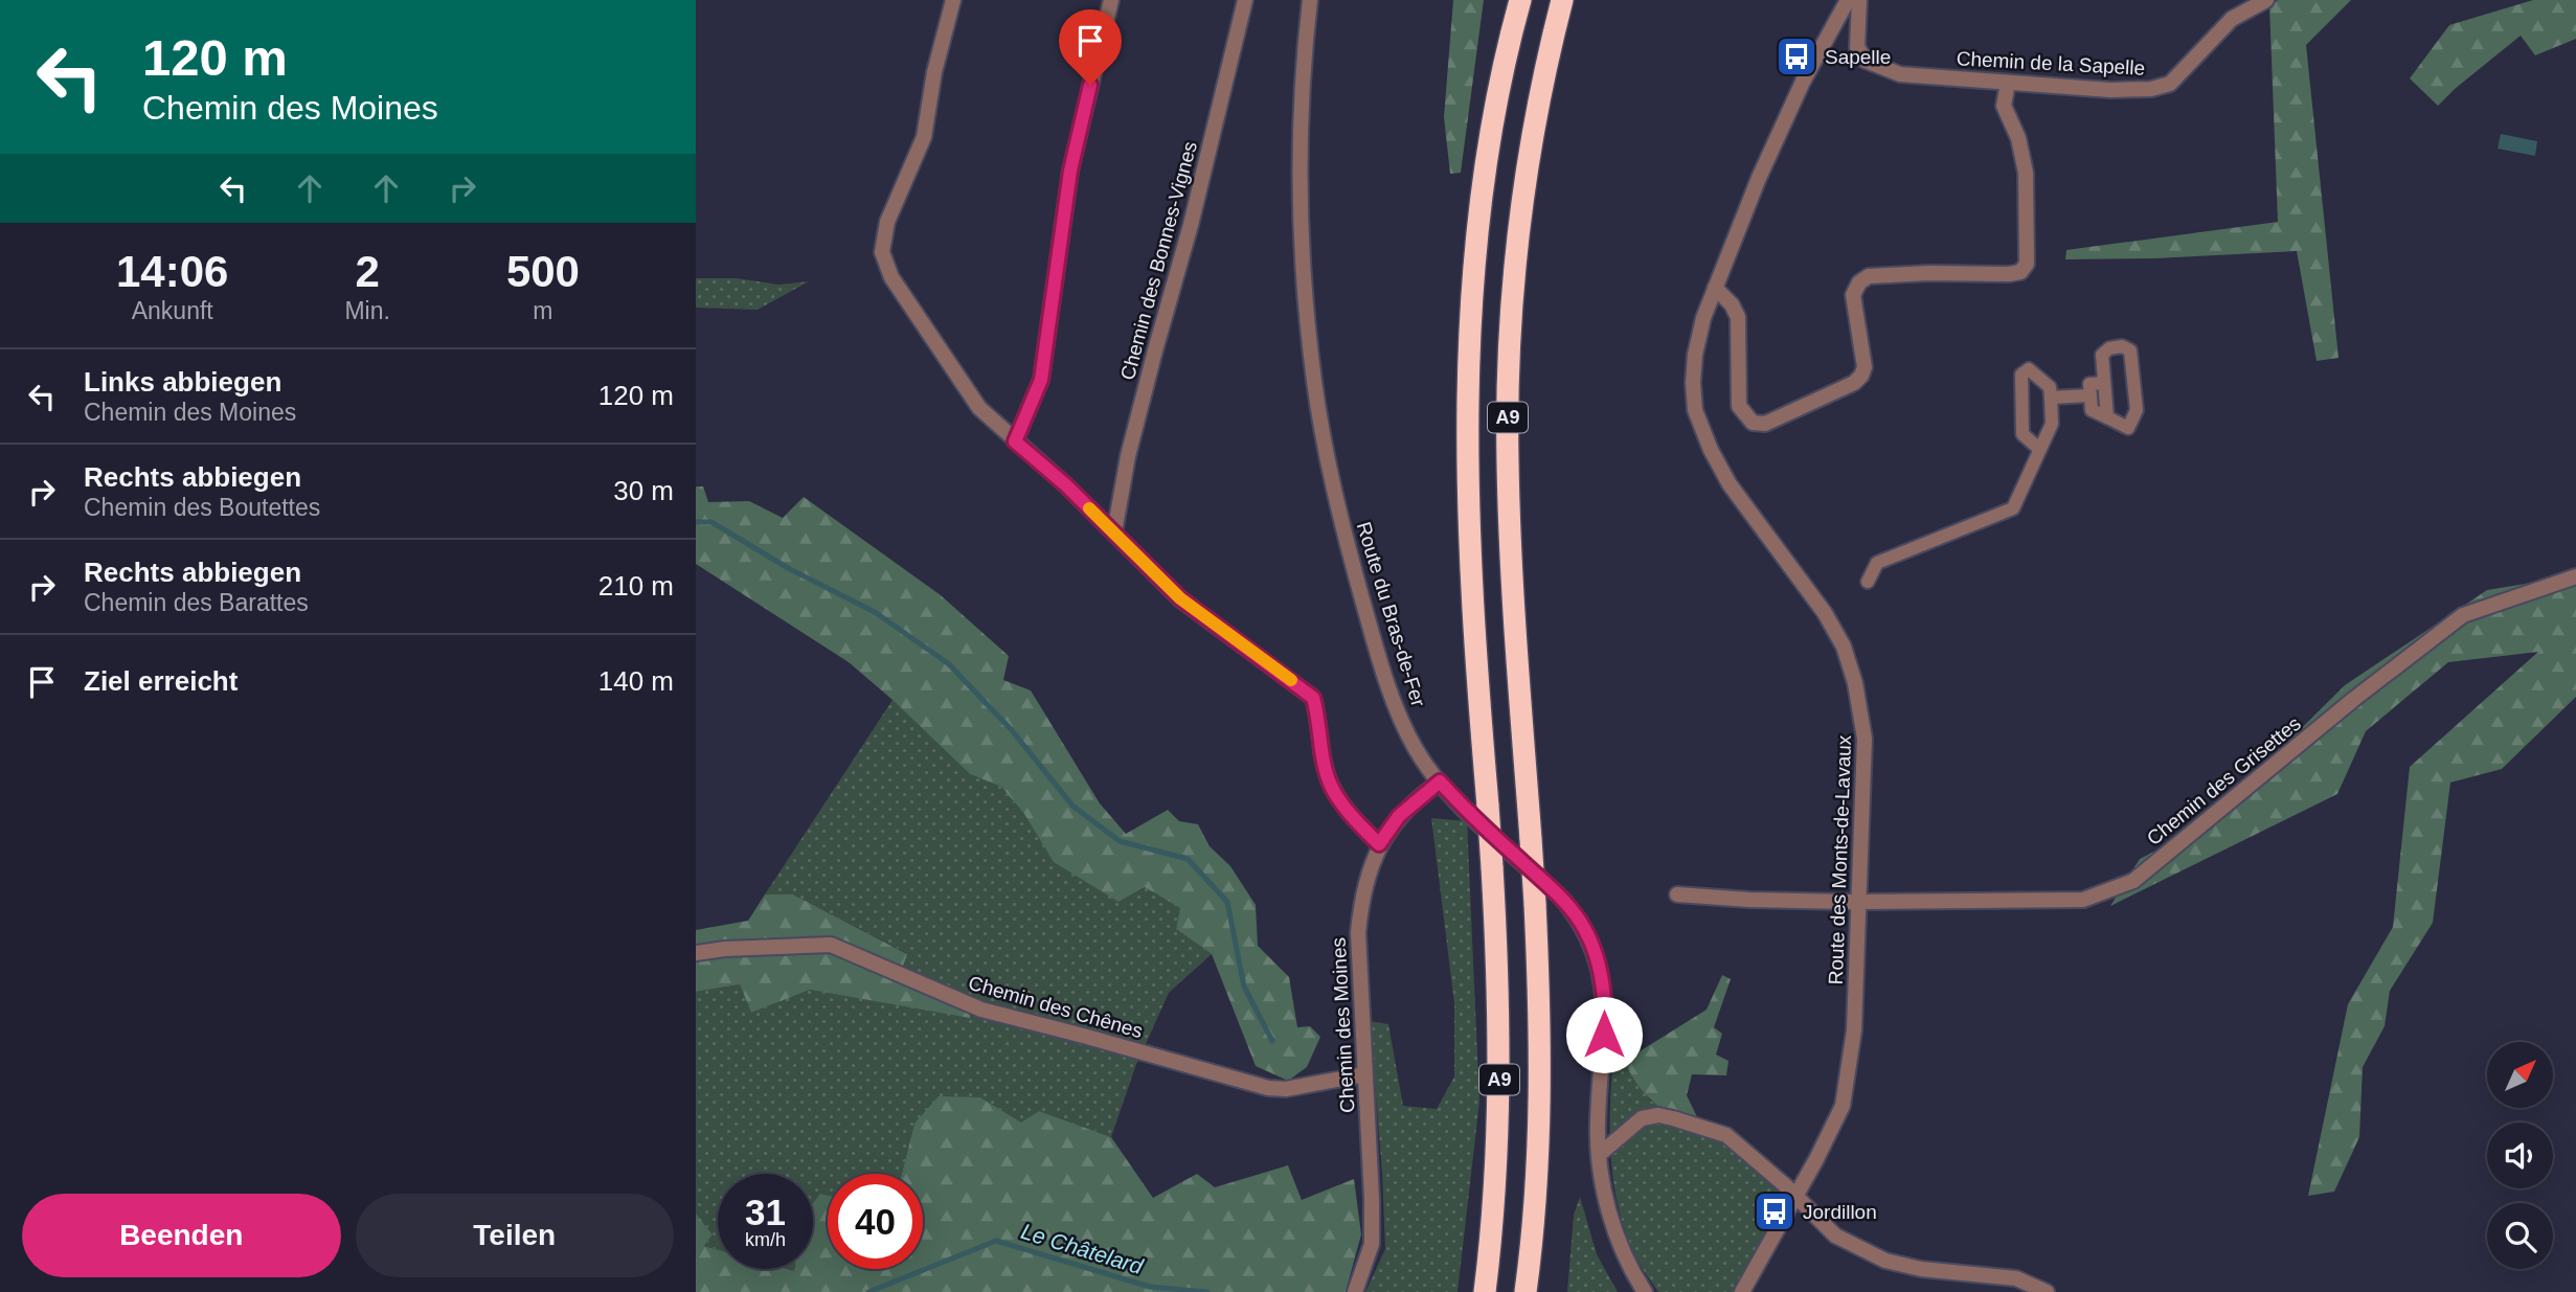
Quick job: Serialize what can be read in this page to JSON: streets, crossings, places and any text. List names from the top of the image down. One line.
{"streets":{"highway":["A9"],"street":["Chemin de la Sapelle","Chemin des Bonnes-Vignes","Route du Bras-de-Fer","Chemin des Grisettes","Route des Monts-de-Lavaux","Chemin des Chênes","Chemin des Moines"]},"crossings":[["Route du Bras-de-Fer","Chemin des Moines"],["Chemin des Grisettes","Route des Monts-de-Lavaux"],["Chemin des Chênes","Chemin des Moines"]],"water":["Le Châtelard"],"places":{"bus stop":["Sapelle","Jordillon"]},"north":"top right","page":{"turn":["120 m","Chemin des Moines"],"eta":["14:06","Ankunft","2","Min.","500","m"],"list":[{"name":"Links abbiegen","note":"Chemin des Moines","value":"120 m"},{"name":"Rechts abbiegen","note":"Chemin des Boutettes","value":"30 m"},{"name":"Rechts abbiegen","note":"Chemin des Barattes","value":"210 m"},{"name":"Ziel erreicht","value":"140 m"}],"speed":"31 km/h","limit":"40","buttons":["Beenden","Teilen"]}}
